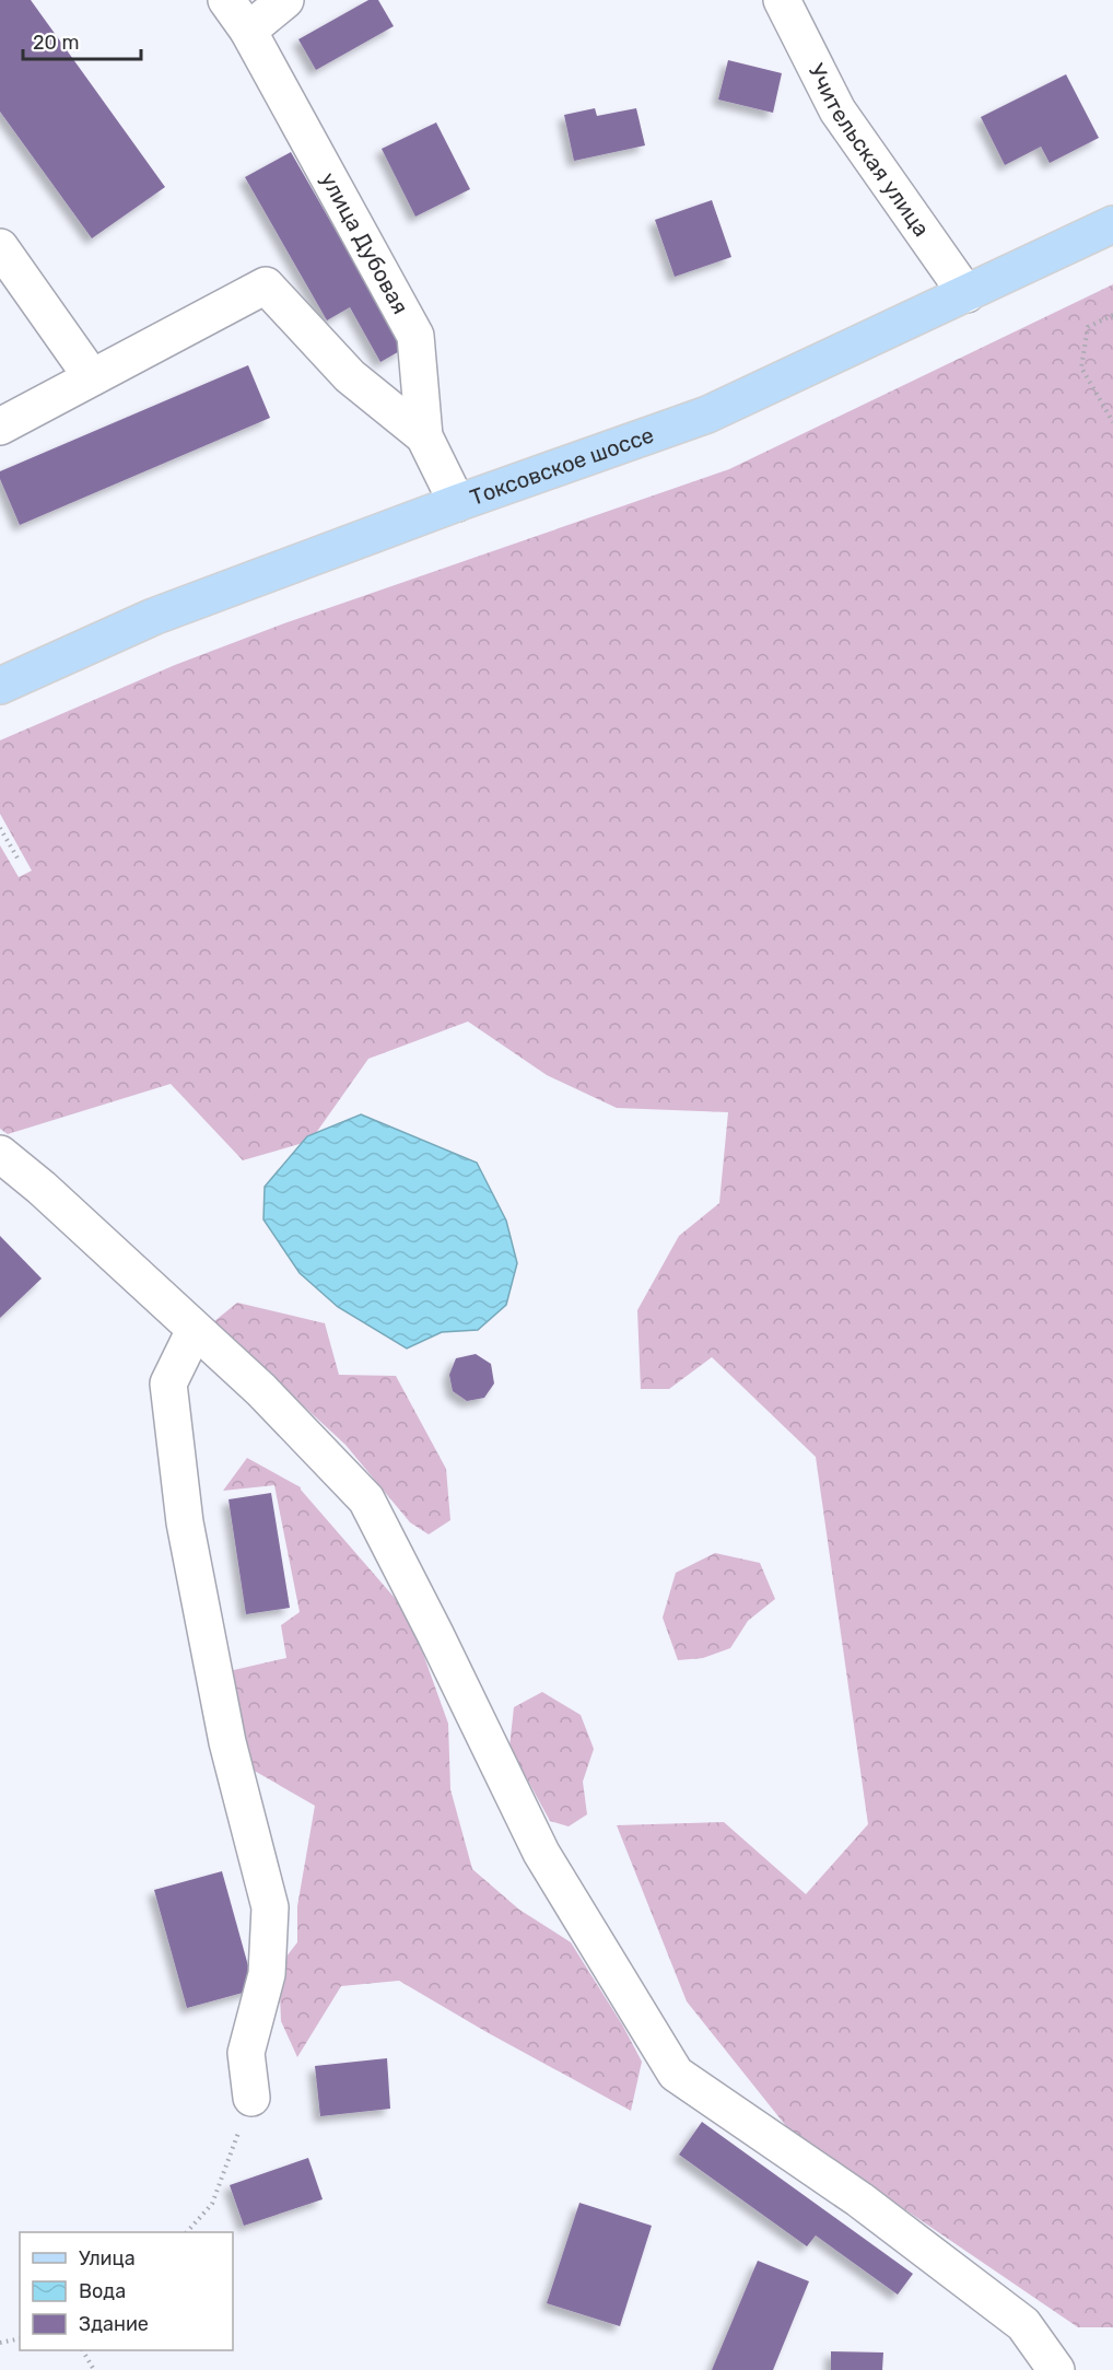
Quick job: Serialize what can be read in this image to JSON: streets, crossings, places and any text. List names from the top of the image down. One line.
{"streets":{"main road":["Токсовское шоссе"],"street":["Учительская улица","улица Дубовая"]},"crossings":[["Учительская улица","Токсовское шоссе"],["улица Дубовая","Токсовское шоссе"]],"legend":["Улица","Вода","Здание"],"scale_bar":"20 m"}
